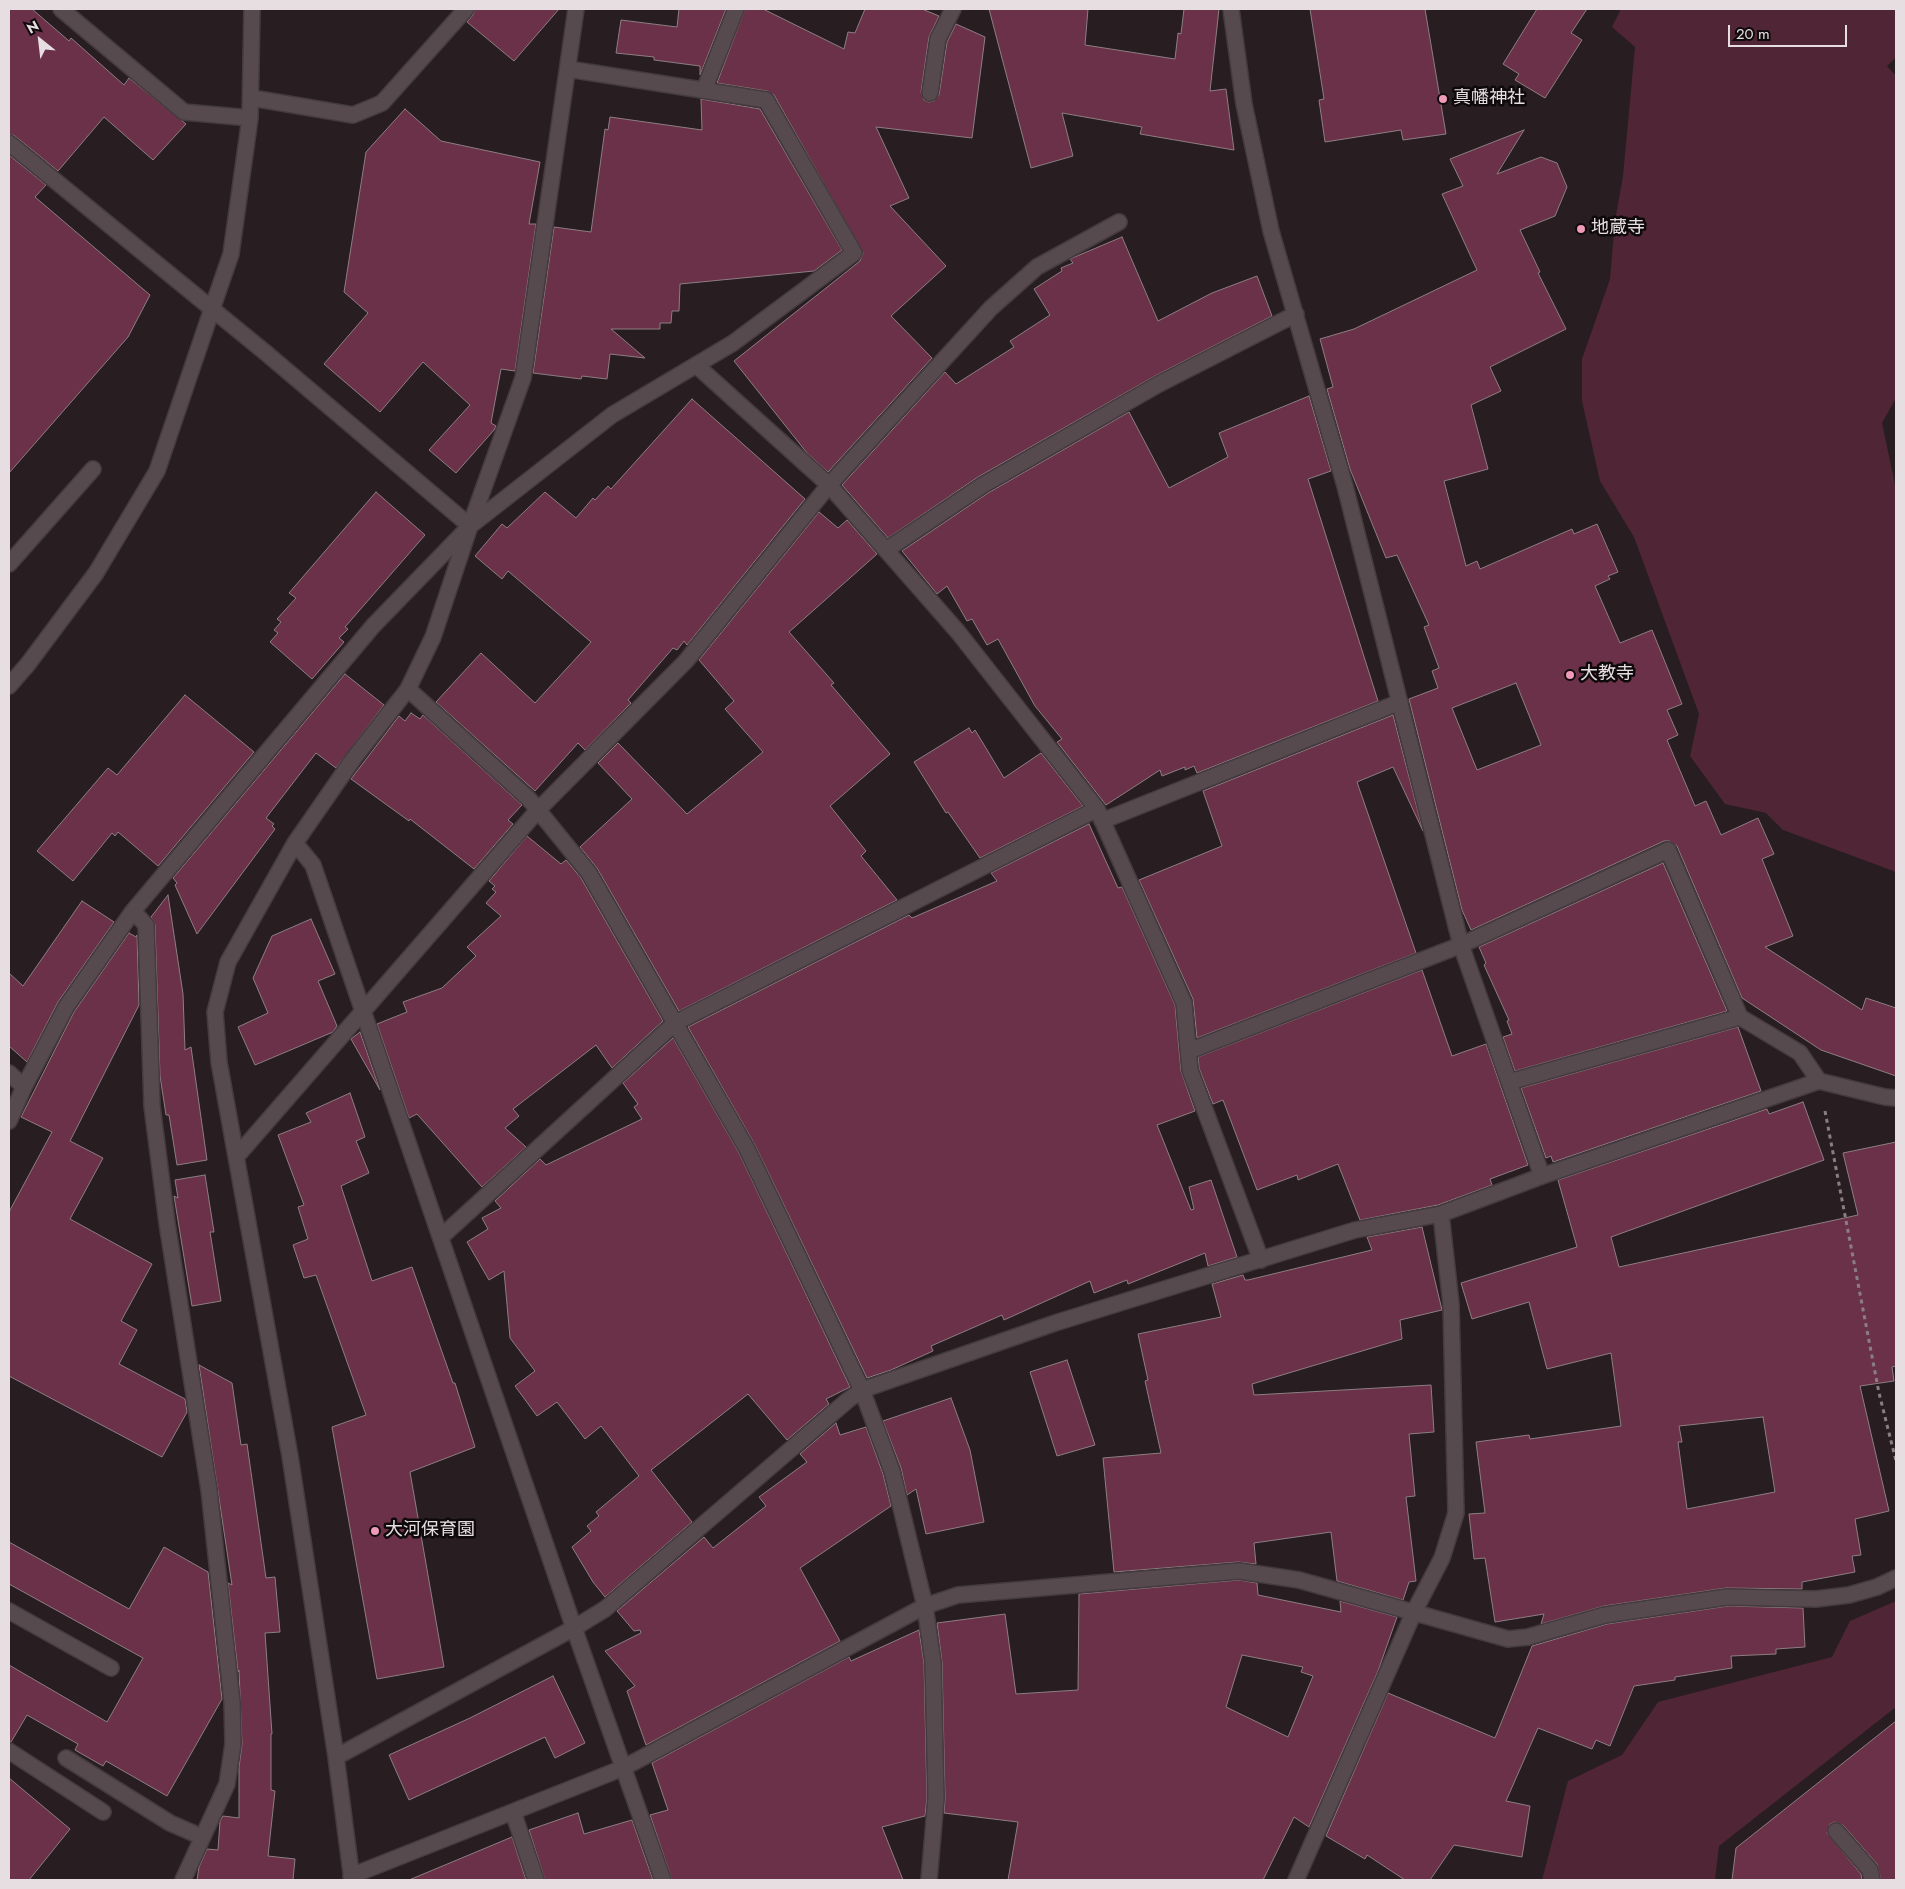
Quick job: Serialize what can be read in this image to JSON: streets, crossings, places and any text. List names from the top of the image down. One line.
{"places":["真幡神社","地蔵寺","大教寺","大河保育園"],"scale_bar":"20 m","north":"top left"}
